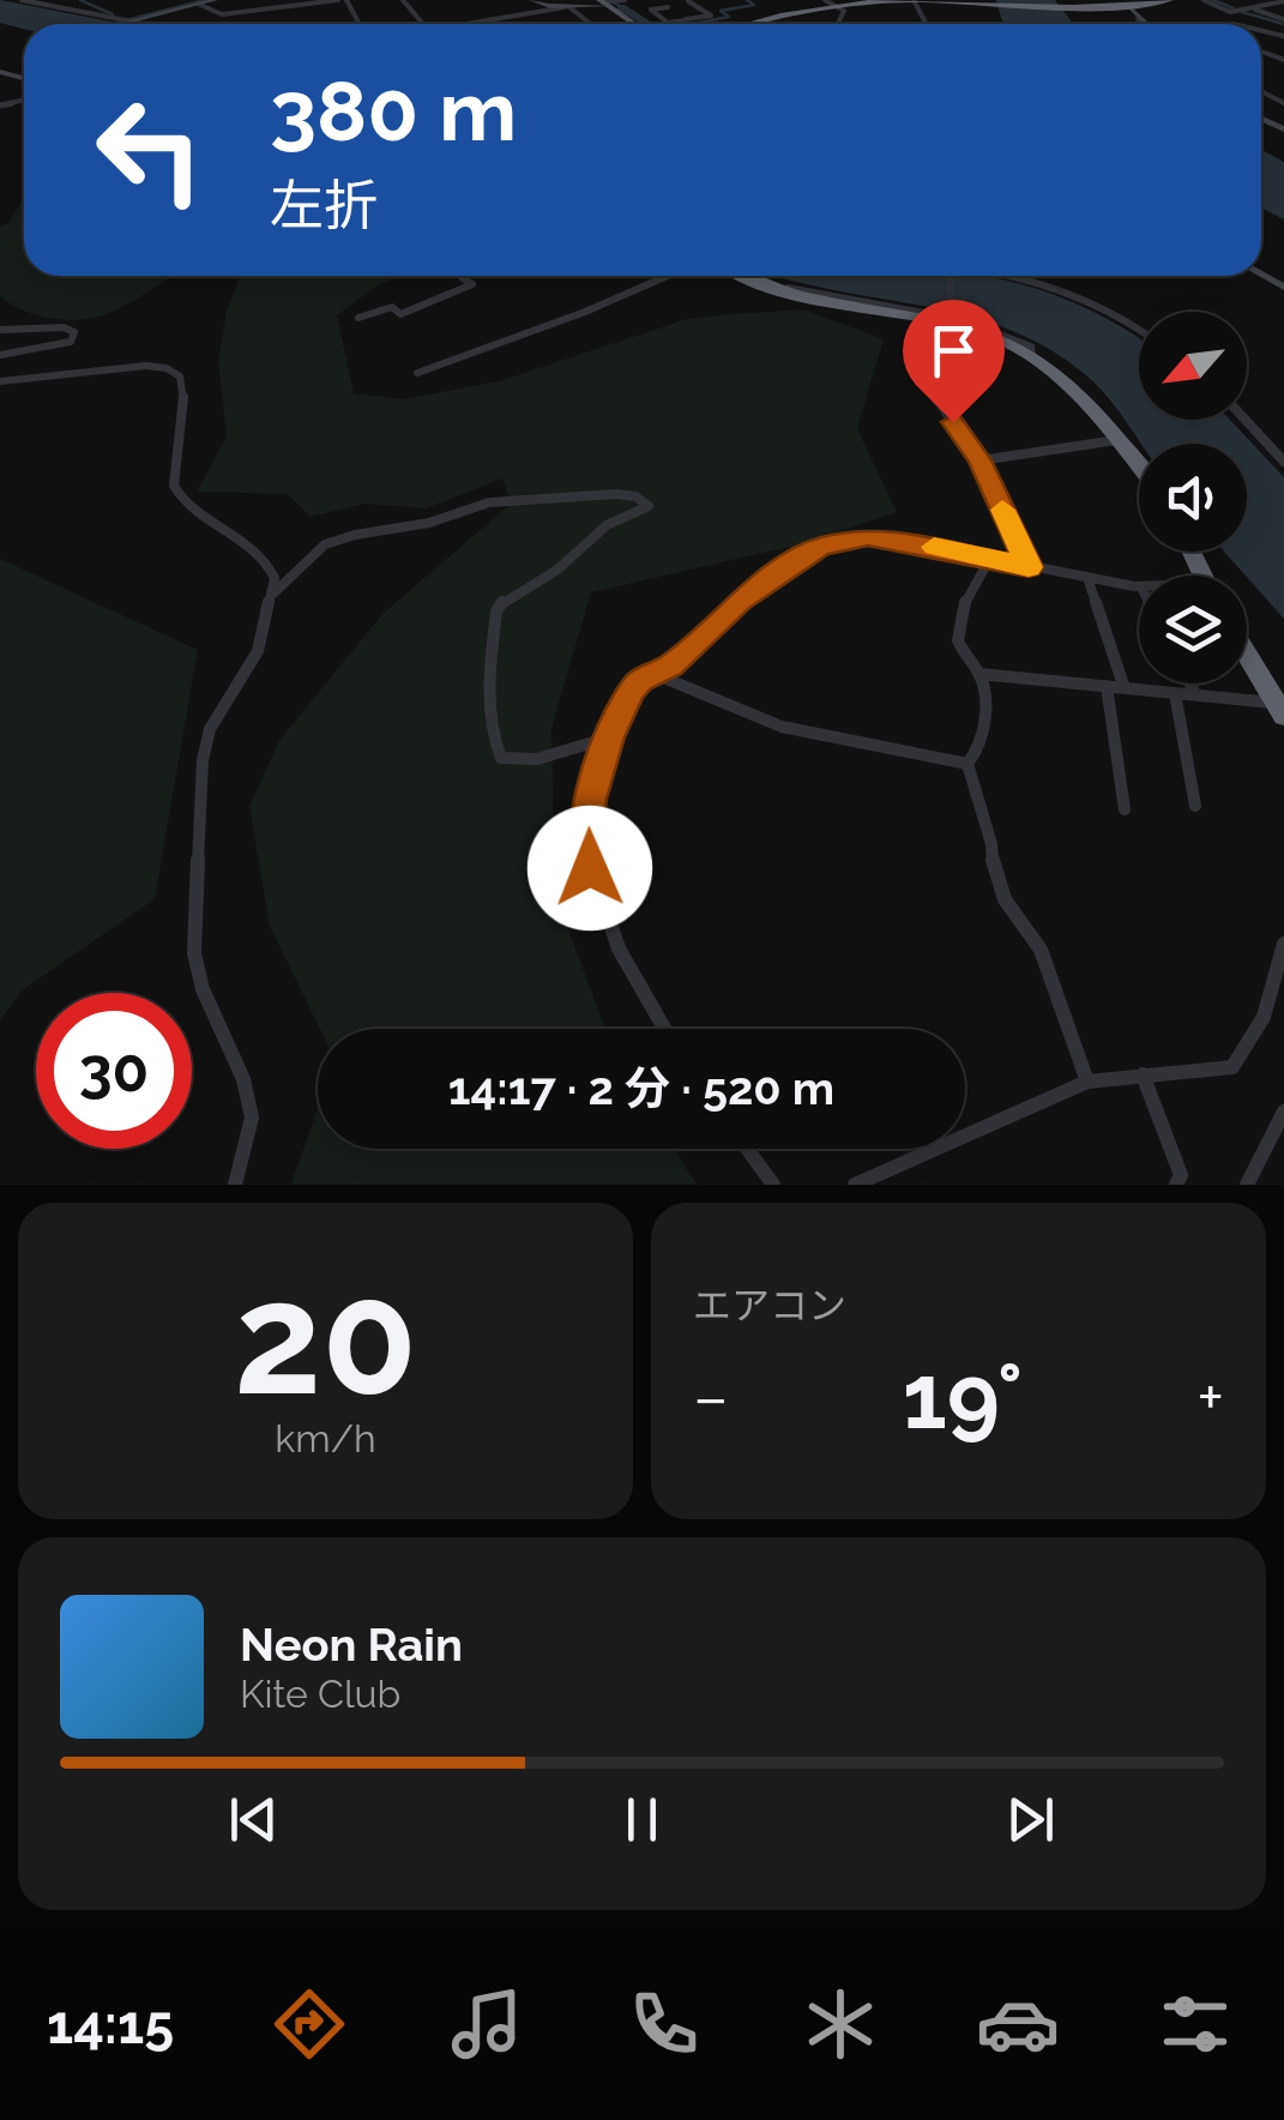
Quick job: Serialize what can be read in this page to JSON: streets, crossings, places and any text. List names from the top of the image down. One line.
{"north":"bottom left","page":{"turn":["380 m","左折"],"limit":"30","trip":"14:17 · 2 分 · 520 m","tile":[["20","km/h"],"エアコン"],"heat":["−","19°","+"],"song":["Neon Rain","Kite Club"],"tabs":"14:15"}}
